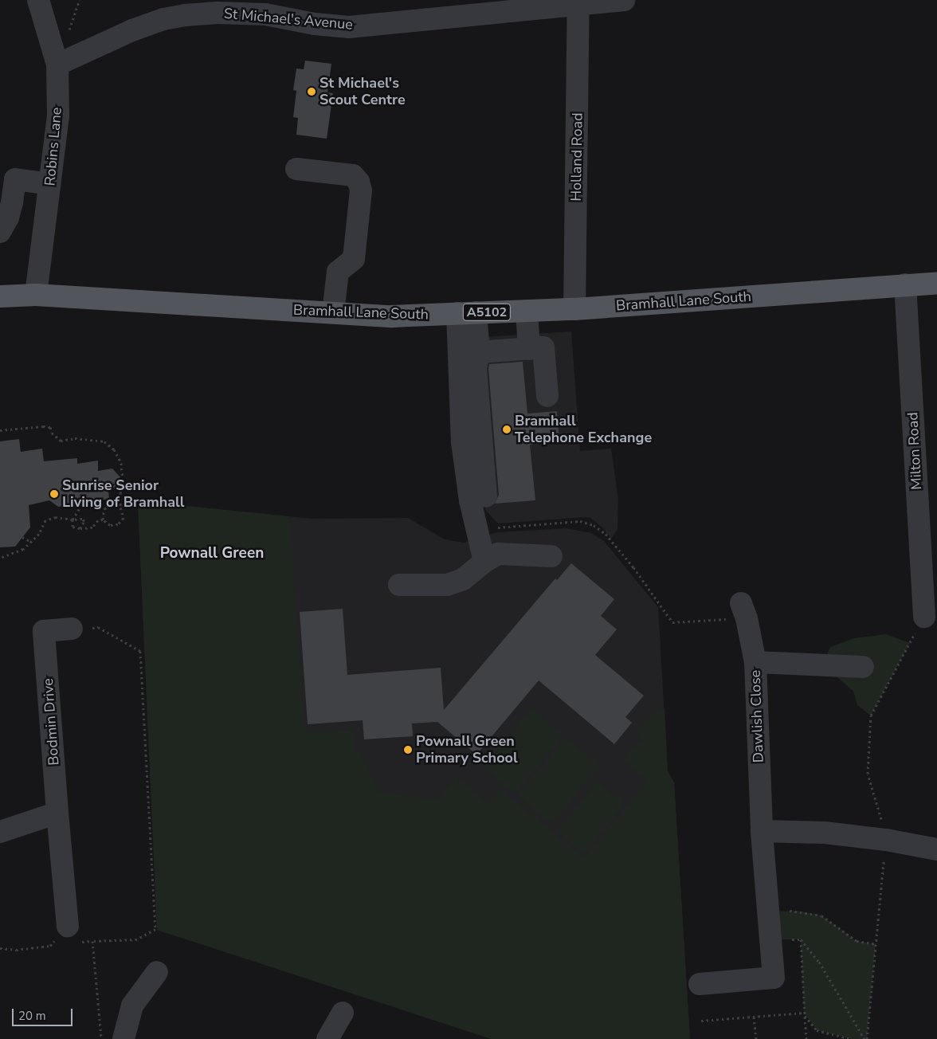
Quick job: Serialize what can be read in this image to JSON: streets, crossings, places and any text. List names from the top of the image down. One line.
{"streets":{"main road":["Bramhall Lane South","A5102"],"street":["St Michael's Avenue","Robins Lane","Holland Road","Milton Road","Dawlish Close","Bodmin Drive"]},"crossings":[["St Michael's Avenue","Robins Lane"],["St Michael's Avenue","Holland Road"],["Robins Lane","Bramhall Lane South"],["Holland Road","Bramhall Lane South"],["Bramhall Lane South","Milton Road"]],"districts":["Pownall Green"],"places":["St Michael's Scout Centre","Bramhall Telephone Exchange","Sunrise Senior Living of Bramhall","Pownall Green Primary School"],"scale_bar":"20 m"}
